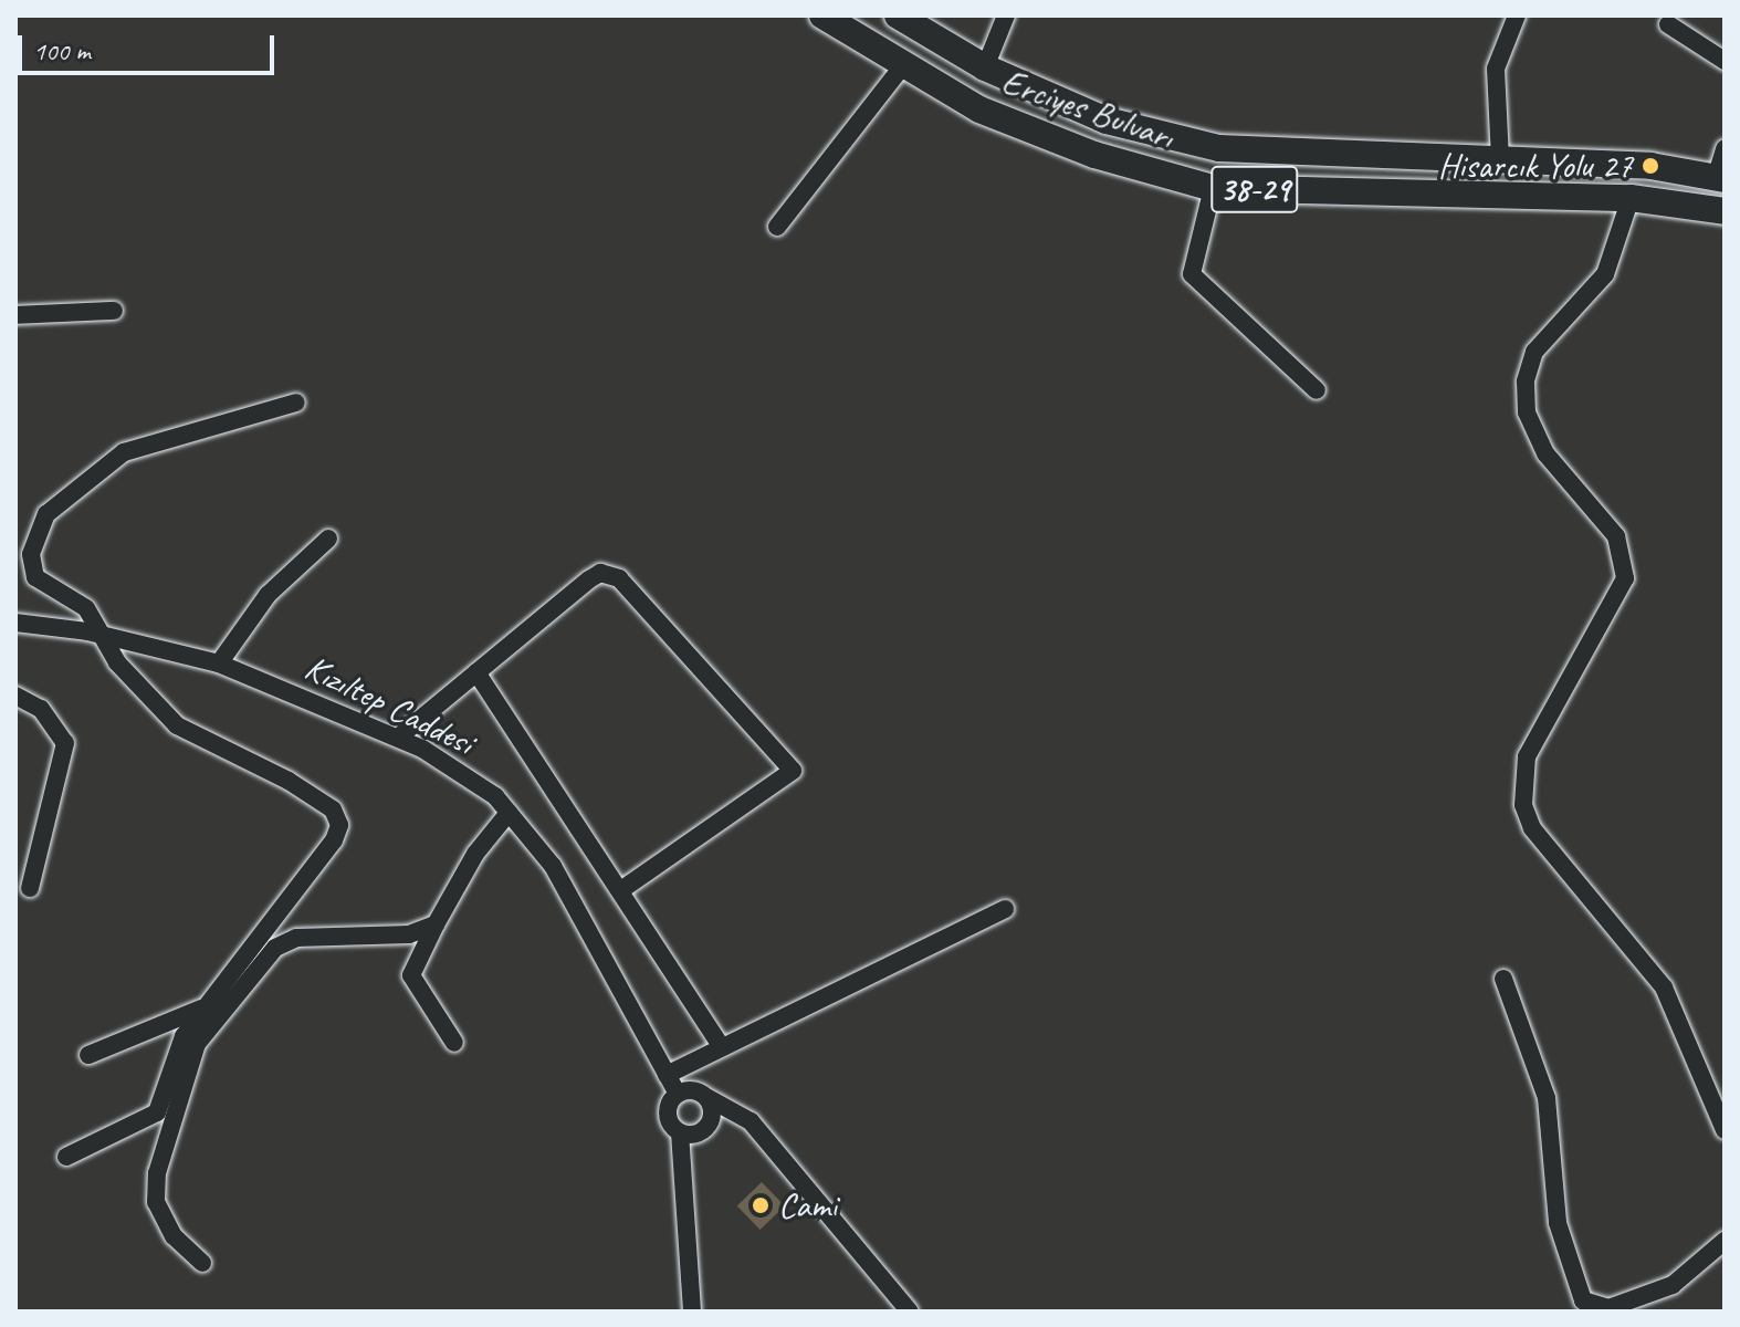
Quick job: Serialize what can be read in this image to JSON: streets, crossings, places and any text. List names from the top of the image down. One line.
{"streets":{"highway":["Erciyes Bulvarı","38-29"],"street":["Kızıltep Caddesi"]},"places":["Hisarcık Yolu 27","Cami"],"scale_bar":"100 m"}
